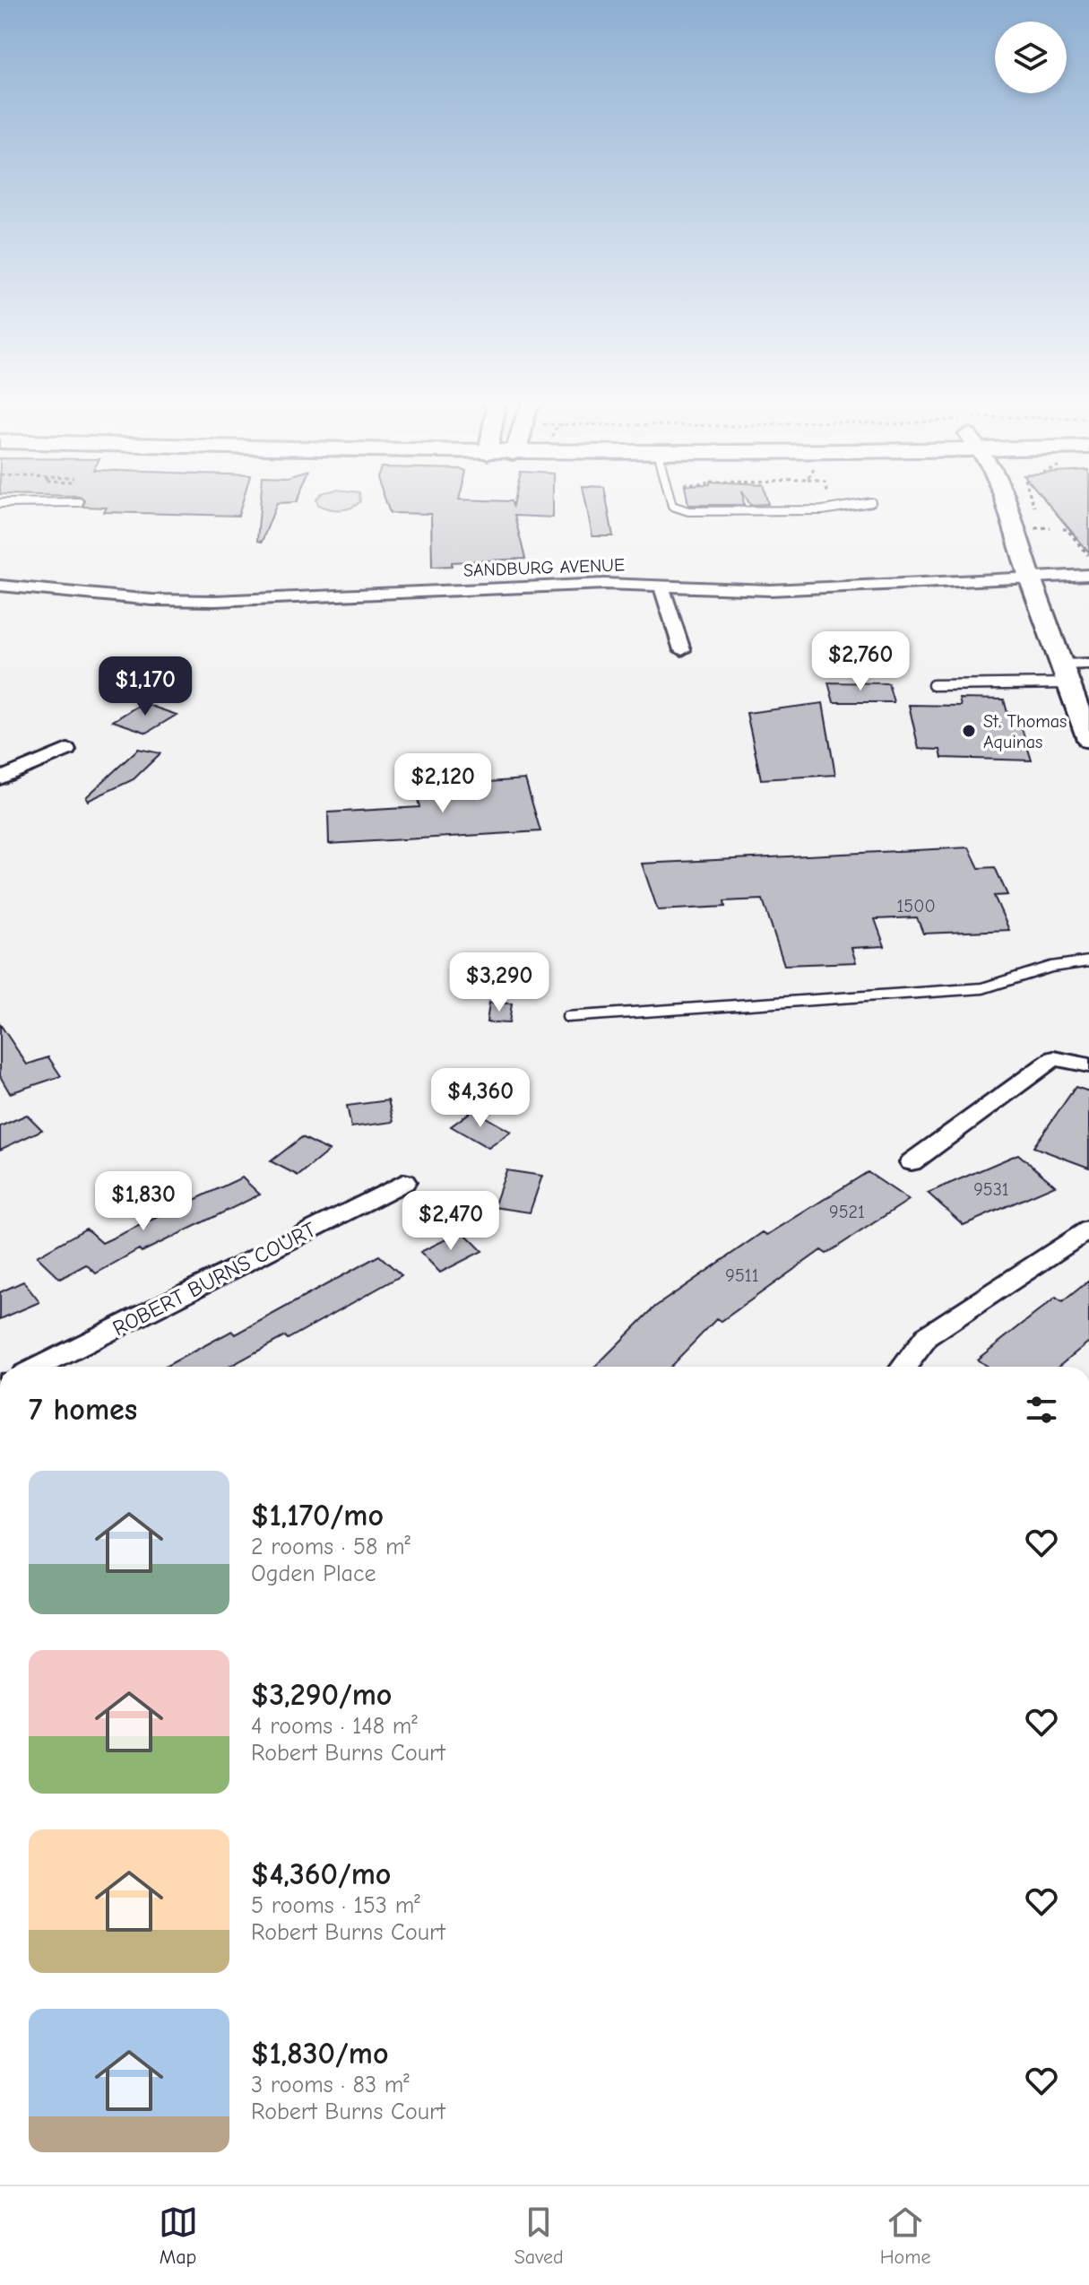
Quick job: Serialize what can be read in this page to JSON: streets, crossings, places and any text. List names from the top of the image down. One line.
{"streets":{"street":["SANDBURG AVENUE","ROBERT BURNS COURT"]},"places":["St. Thomas Aquinas"],"house_numbers":["1500","9531","9521","9511"],"page":{"price":["$2,760","$1,170","$2,120","$3,290","$4,360","$1,830","$2,470"],"heading":"7 homes","list":[{"name":"$1,170/mo","note":"2 rooms · 58 m² · Ogden Place"},{"name":"$3,290/mo","note":"4 rooms · 148 m² · Robert Burns Court"},{"name":"$4,360/mo","note":"5 rooms · 153 m² · Robert Burns Court"},{"name":"$1,830/mo","note":"3 rooms · 83 m² · Robert Burns Court"}],"tabs":["Map","Saved","Home"]}}
